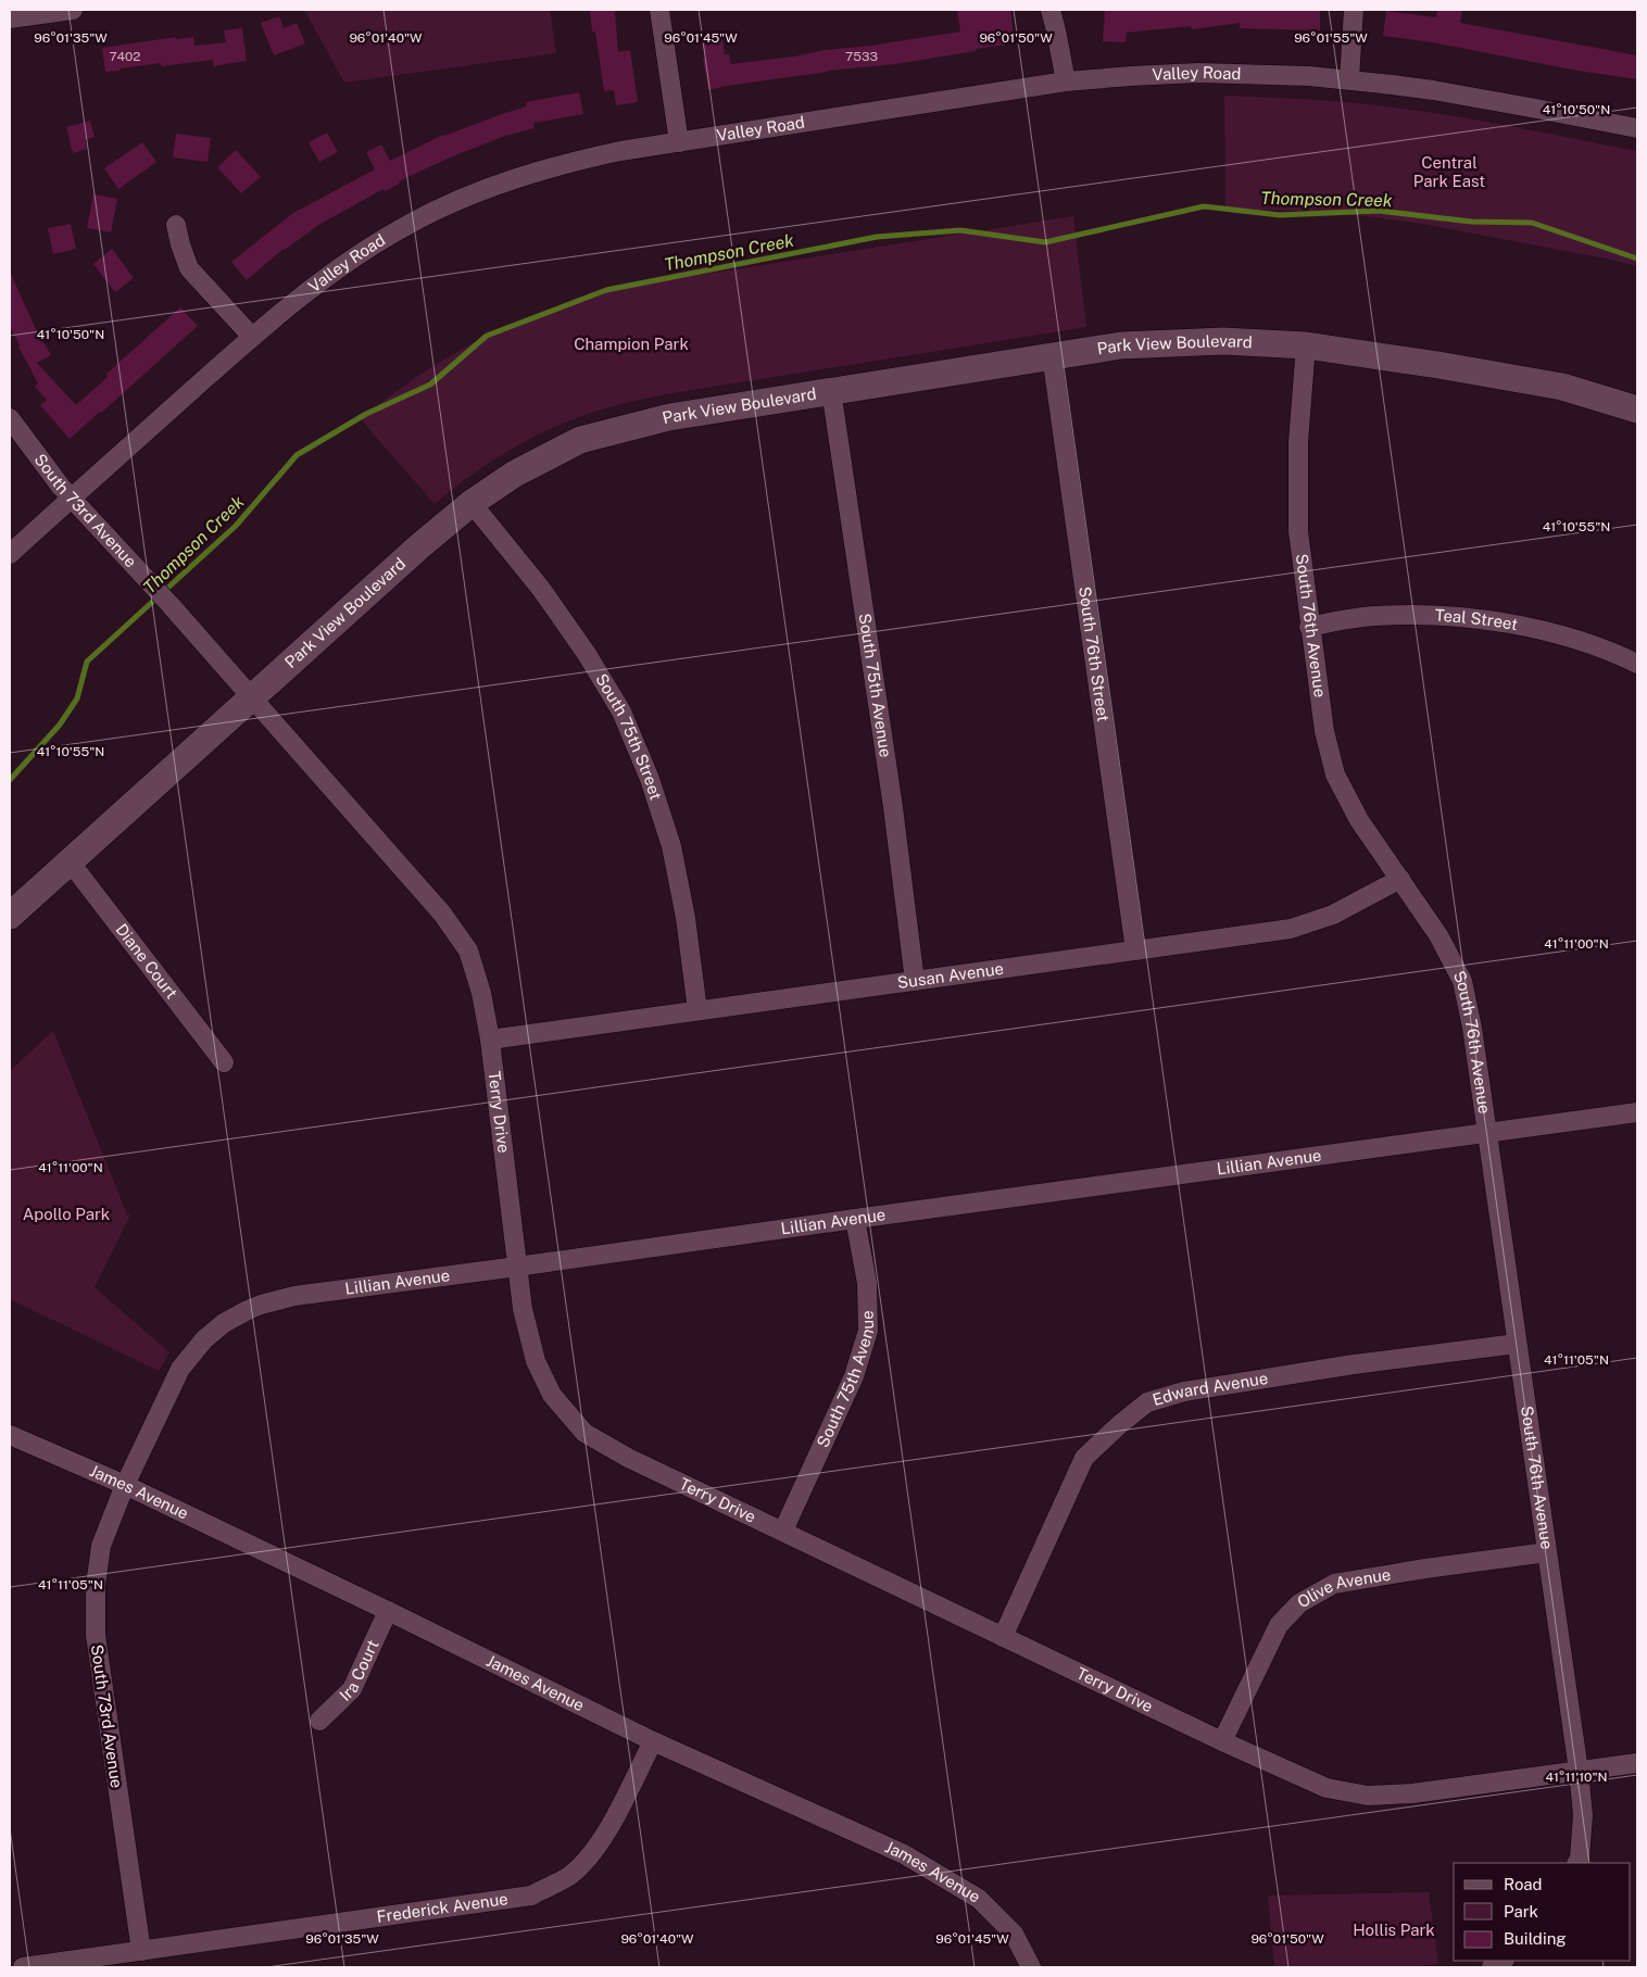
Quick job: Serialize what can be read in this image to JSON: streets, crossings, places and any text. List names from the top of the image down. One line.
{"streets":{"street":["Valley Road","Park View Boulevard","South 73rd Avenue","Teal Street","South 76th Avenue","South 76th Street","South 75th Avenue","South 75th Street","Diane Court","Susan Avenue","Terry Drive","Lillian Avenue","Edward Avenue","James Avenue","Olive Avenue","Ira Court","Frederick Avenue"]},"crossings":[["Valley Road","South 73rd Avenue"],["Park View Boulevard","South 73rd Avenue"],["Park View Boulevard","South 76th Avenue"],["Park View Boulevard","South 76th Street"],["Park View Boulevard","South 75th Avenue"],["Park View Boulevard","South 75th Street"],["Park View Boulevard","Diane Court"],["Park View Boulevard","Terry Drive"],["South 73rd Avenue","Terry Drive"],["South 73rd Avenue","Lillian Avenue"],["South 73rd Avenue","James Avenue"],["South 73rd Avenue","Frederick Avenue"],["Teal Street","South 76th Avenue"],["South 76th Avenue","Susan Avenue"],["South 76th Avenue","Terry Drive"],["South 76th Avenue","Lillian Avenue"],["South 76th Avenue","Edward Avenue"],["South 76th Avenue","Olive Avenue"],["South 76th Street","Susan Avenue"],["South 75th Avenue","Susan Avenue"],["South 75th Avenue","Terry Drive"],["South 75th Avenue","Lillian Avenue"],["South 75th Street","Susan Avenue"],["Susan Avenue","Terry Drive"],["Terry Drive","Lillian Avenue"],["Terry Drive","Edward Avenue"],["Terry Drive","Olive Avenue"],["Lillian Avenue","James Avenue"],["James Avenue","Ira Court"],["James Avenue","Frederick Avenue"]],"water":["Thompson Creek"],"parks":["Central Park East","Champion Park","Apollo Park","Hollis Park"],"house_numbers":["7402","7533"],"legend":["Road","Park","Building"],"coordinates":["96°01'35\"W","96°01'40\"W","96°01'45\"W","96°01'50\"W","96°01'55\"W","41°10'50\"N","41°10'55\"N","41°11'00\"N","41°11'05\"N","41°11'10\"N"]}
